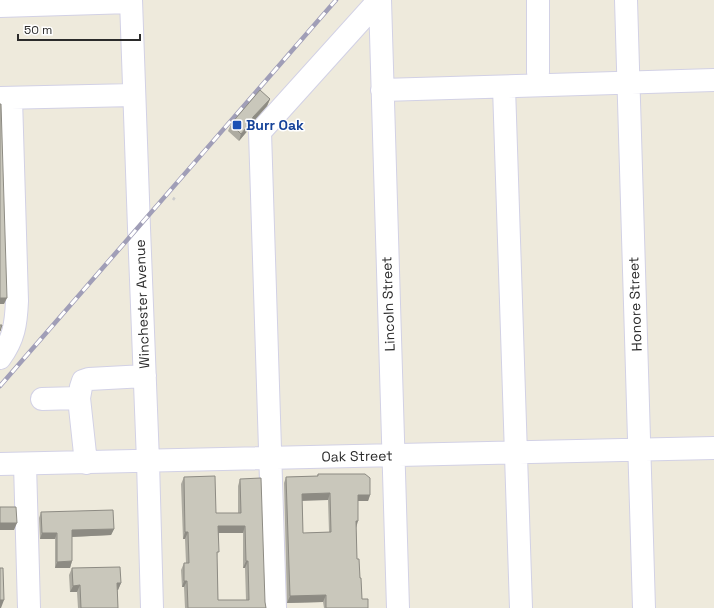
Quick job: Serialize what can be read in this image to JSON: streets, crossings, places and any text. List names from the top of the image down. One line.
{"streets":{"street":["Winchester Avenue","Lincoln Street","Honore Street","Oak Street"]},"crossings":[["Winchester Avenue","Oak Street"],["Lincoln Street","Oak Street"],["Honore Street","Oak Street"]],"places":{"transit":["Burr Oak"]},"scale_bar":"50 m"}
